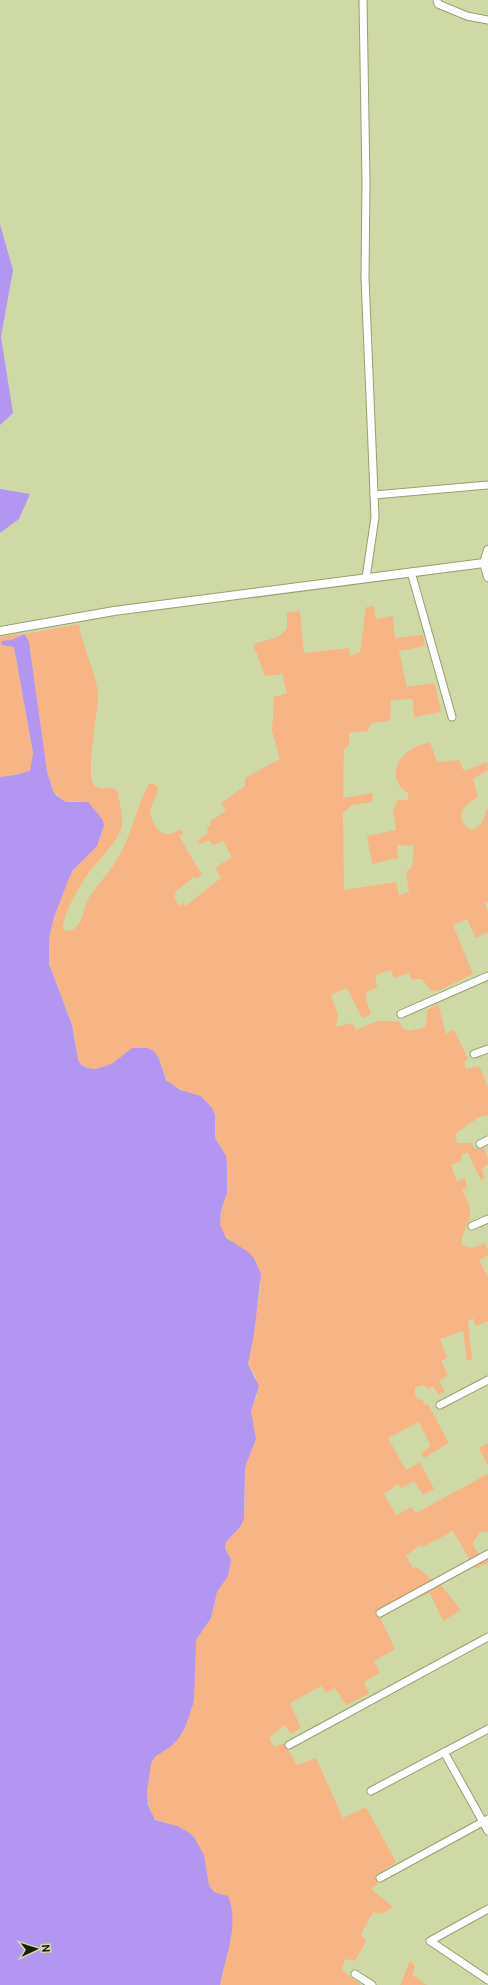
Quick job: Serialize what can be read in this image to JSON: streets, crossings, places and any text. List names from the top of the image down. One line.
{"north":"right"}
